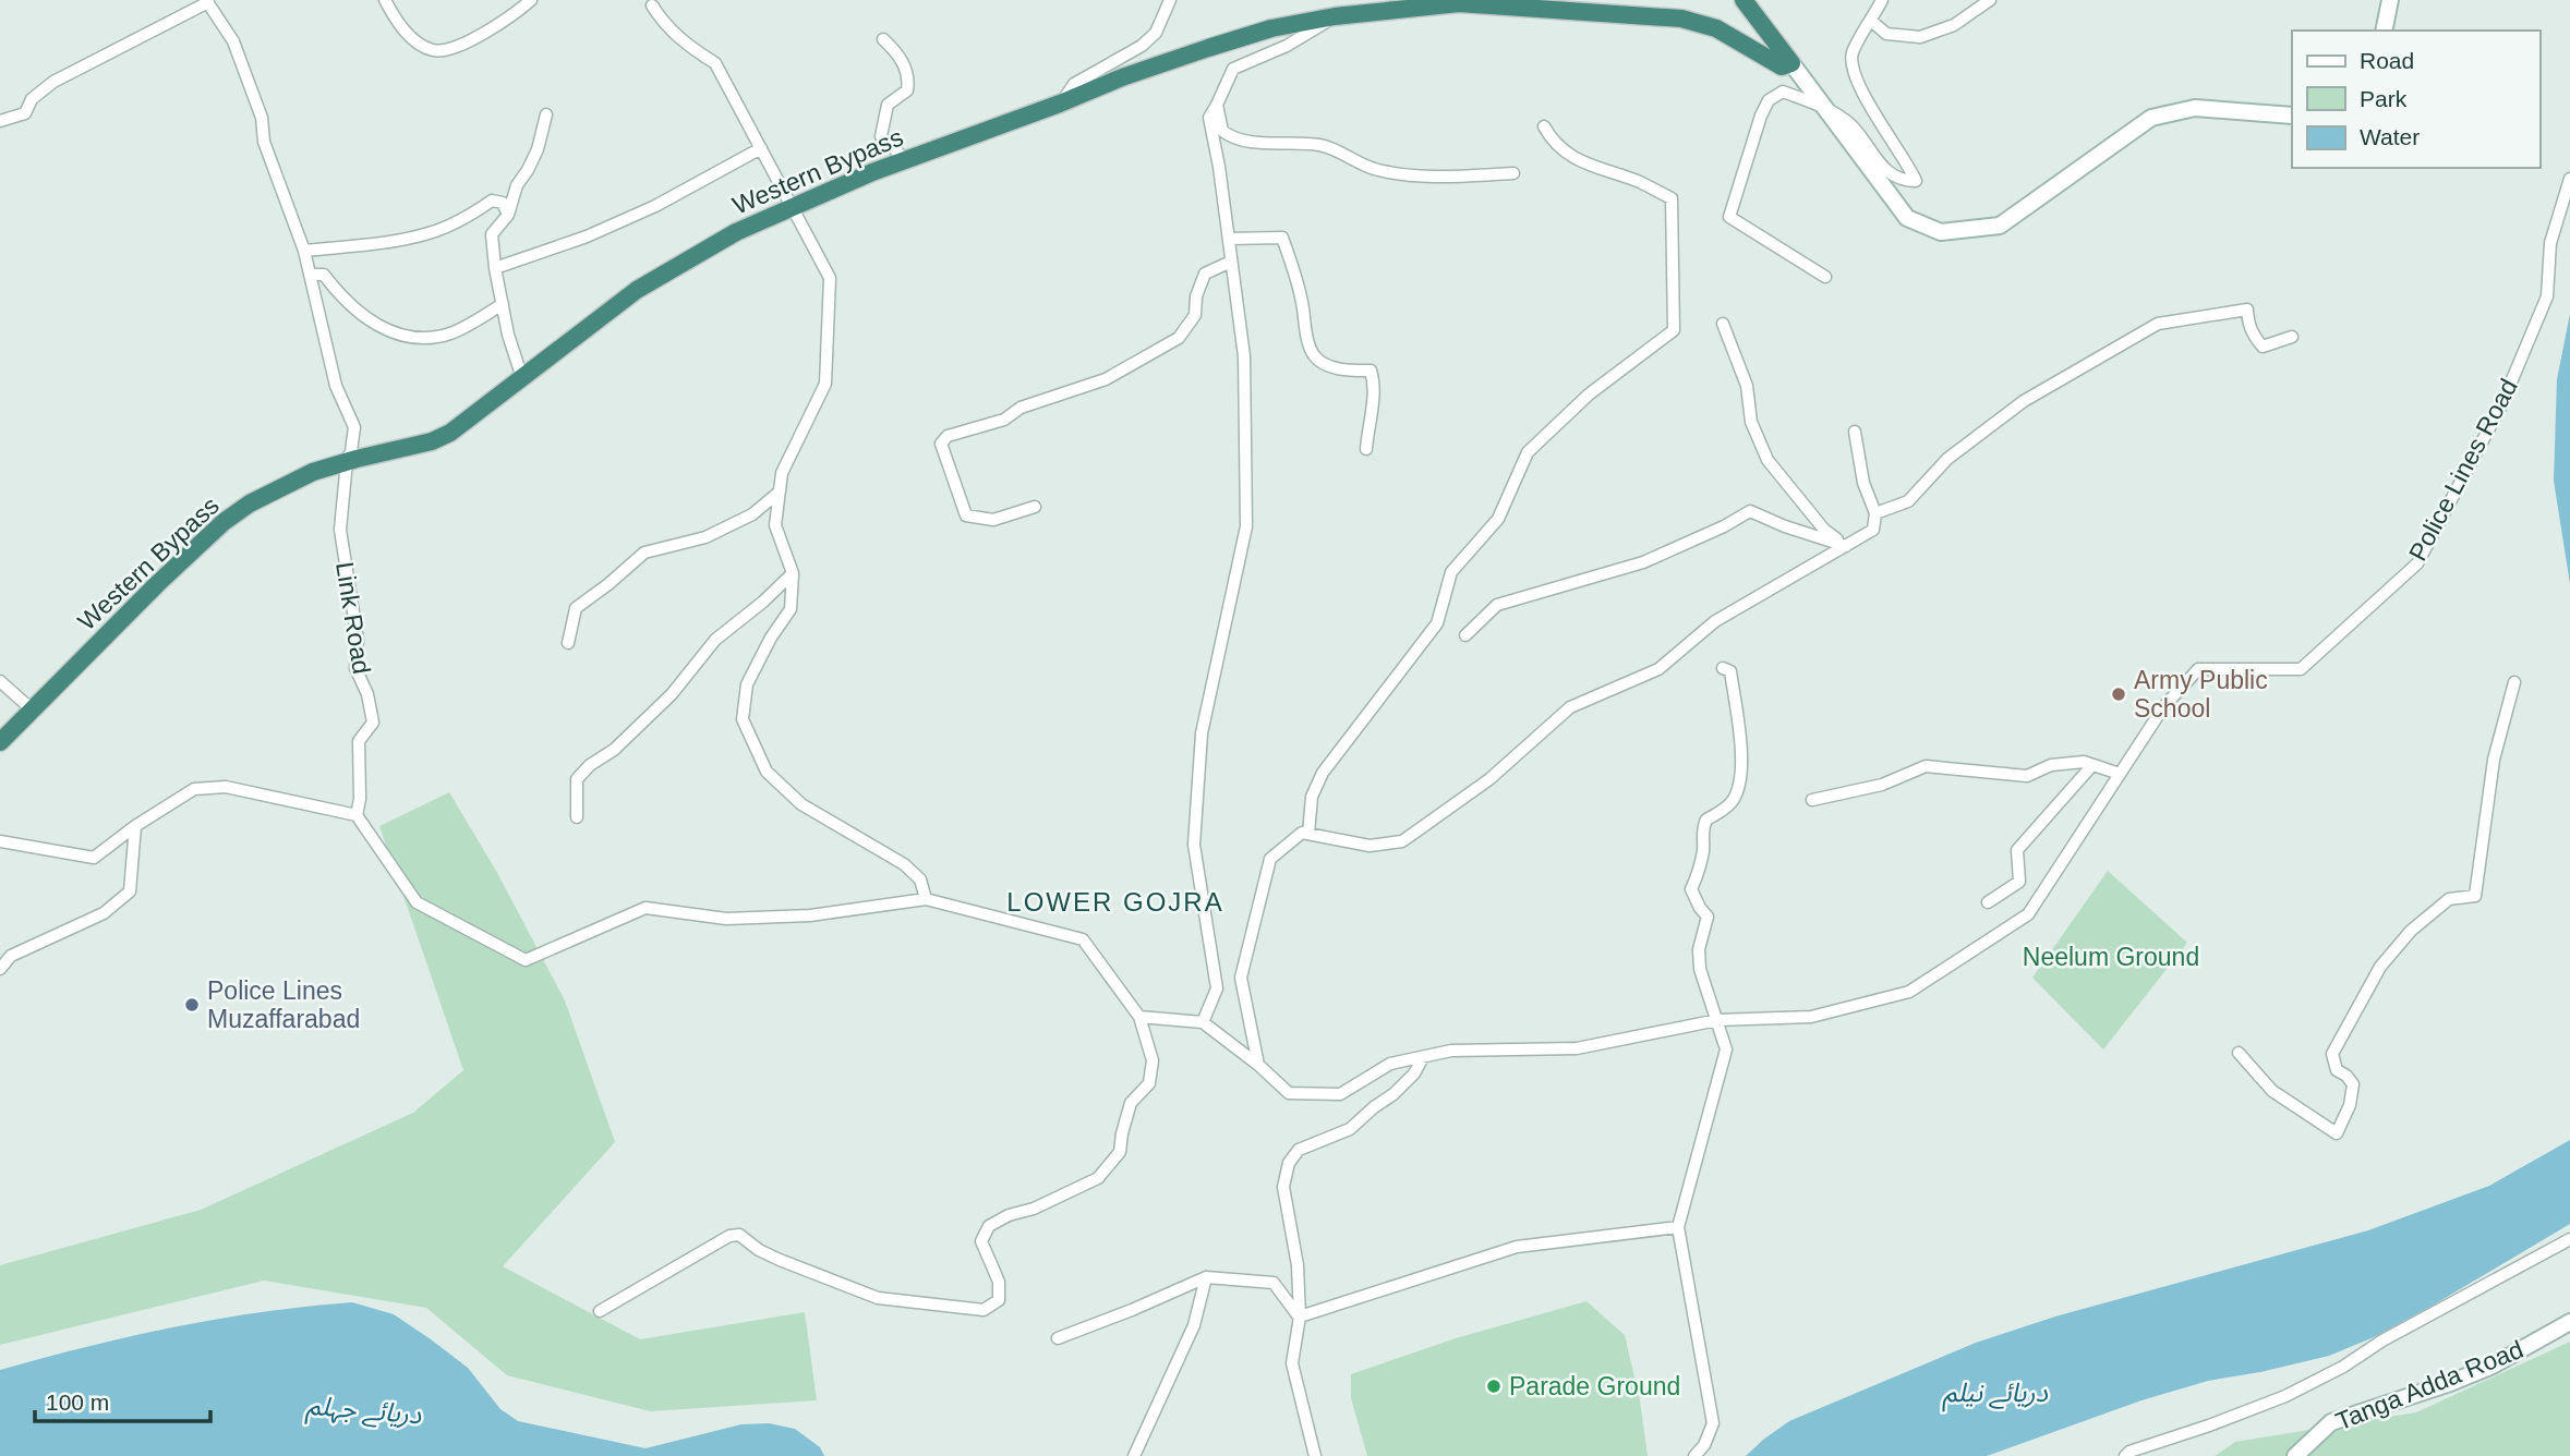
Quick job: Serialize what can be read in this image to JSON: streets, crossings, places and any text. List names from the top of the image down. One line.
{"streets":{"highway":["Western Bypass"],"main road":["Tanga Adda Road"],"street":["Police Lines Road","Link Road"]},"crossings":[["Western Bypass","Link Road"]],"districts":["LOWER GOJRA"],"water":["دریائے نیلم","دریائے جہلم"],"parks":["Neelum Ground"],"places":["Army Public School","Police Lines Muzaffarabad","Parade Ground"],"legend":["Road","Park","Water"],"scale_bar":"100 m"}
